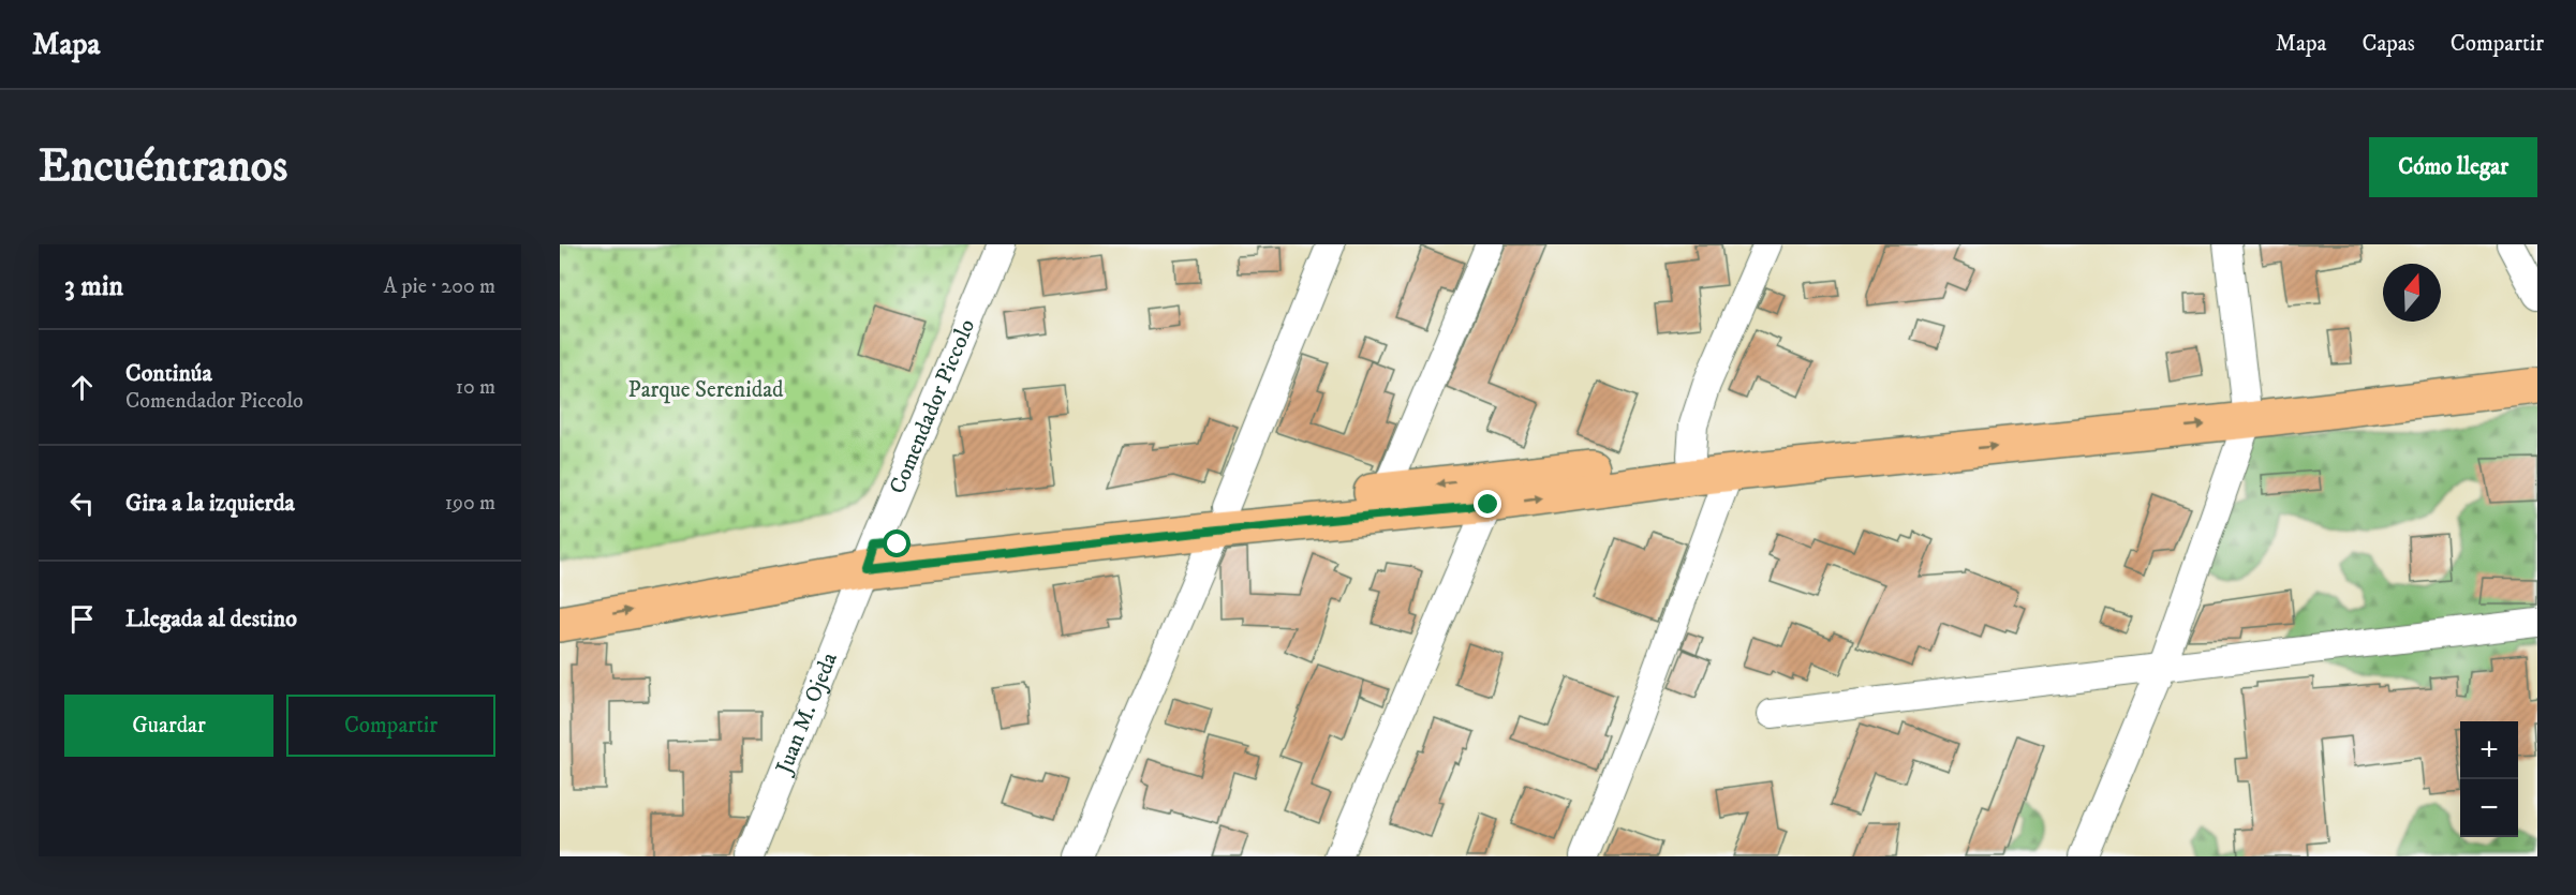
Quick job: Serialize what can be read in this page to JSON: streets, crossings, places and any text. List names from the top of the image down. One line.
{"streets":{"street":["Comendador Piccolo","Juan M. Ojeda"]},"crossings":[["Comendador Piccolo","Juan M. Ojeda"]],"parks":["Parque Serenidad"],"north":"top","page":{"header":"Mapa","nav":["Mapa","Capas","Compartir"],"buttons":["Cómo llegar",["Guardar","Compartir"]],"title":"Encuéntranos","heading":["3 min","A pie · 200 m"],"list":[["Continúa","Comendador Piccolo","10 m"],["Gira a la izquierda","190 m"],"Llegada al destino"],"map_buttons":["+","−"]}}
